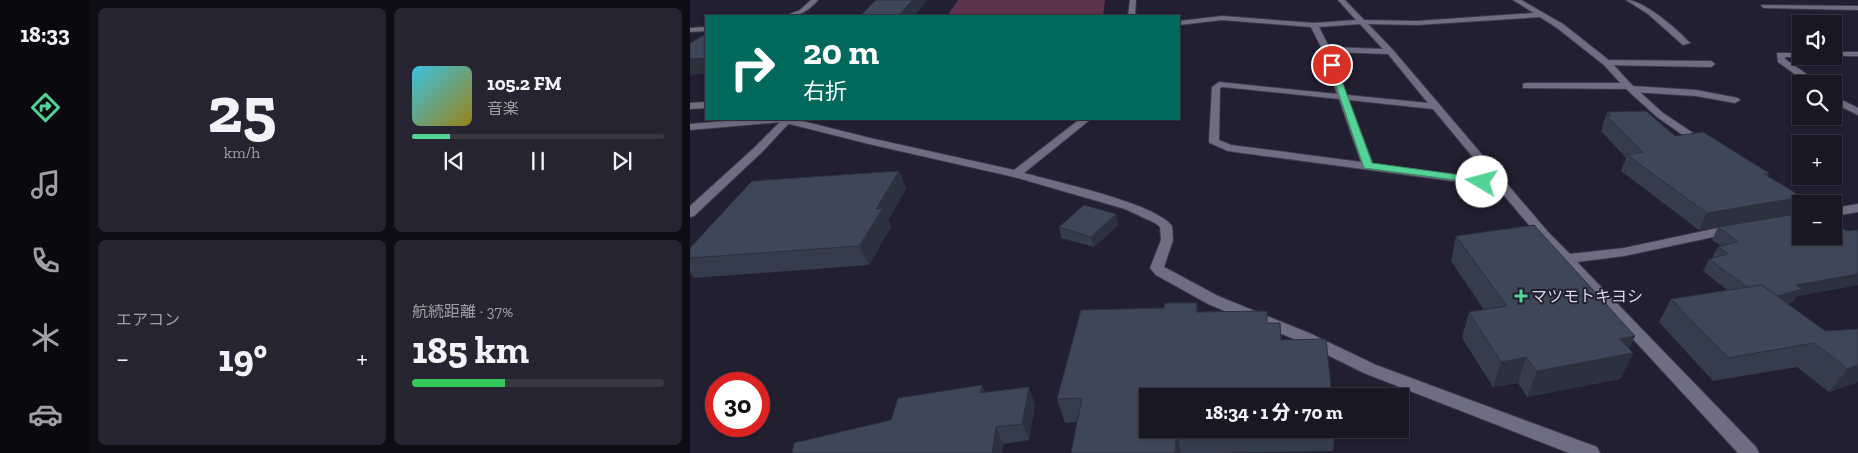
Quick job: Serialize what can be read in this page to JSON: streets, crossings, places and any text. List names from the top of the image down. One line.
{"places":{"health":["マツモトキヨシ"]},"page":{"tabs":"18:33","tile":[["25","km/h"],"エアコン",["航続距離 · 37%","185 km"]],"map_buttons":["+","−"],"turn":["20 m","右折"],"song":["105.2 FM","音楽"],"heat":["−","19°","+"],"limit":"30","trip":"18:34 · 1 分 · 70 m"}}
